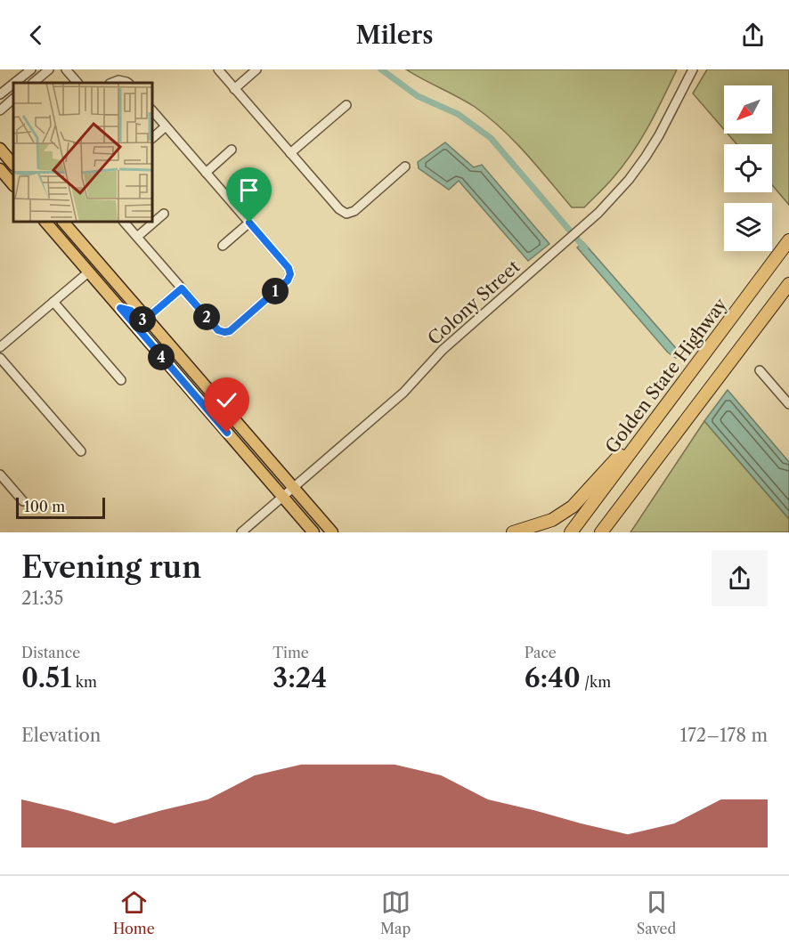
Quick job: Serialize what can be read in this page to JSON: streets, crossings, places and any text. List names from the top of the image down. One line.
{"streets":{"highway":["Golden State Highway"],"street":["Colony Street"]},"scale_bar":"100 m","north":"bottom left","page":{"header":"Milers","pins":["1","2","3","4"],"scale":"100 m","heading":["Evening run","21:35"],"stats":[["Distance","0.51 km"],["Time","3:24"],["Pace","6:40 /km"]],"chart":["Elevation","172–178 m"],"tabs":["Home","Map","Saved"]}}
